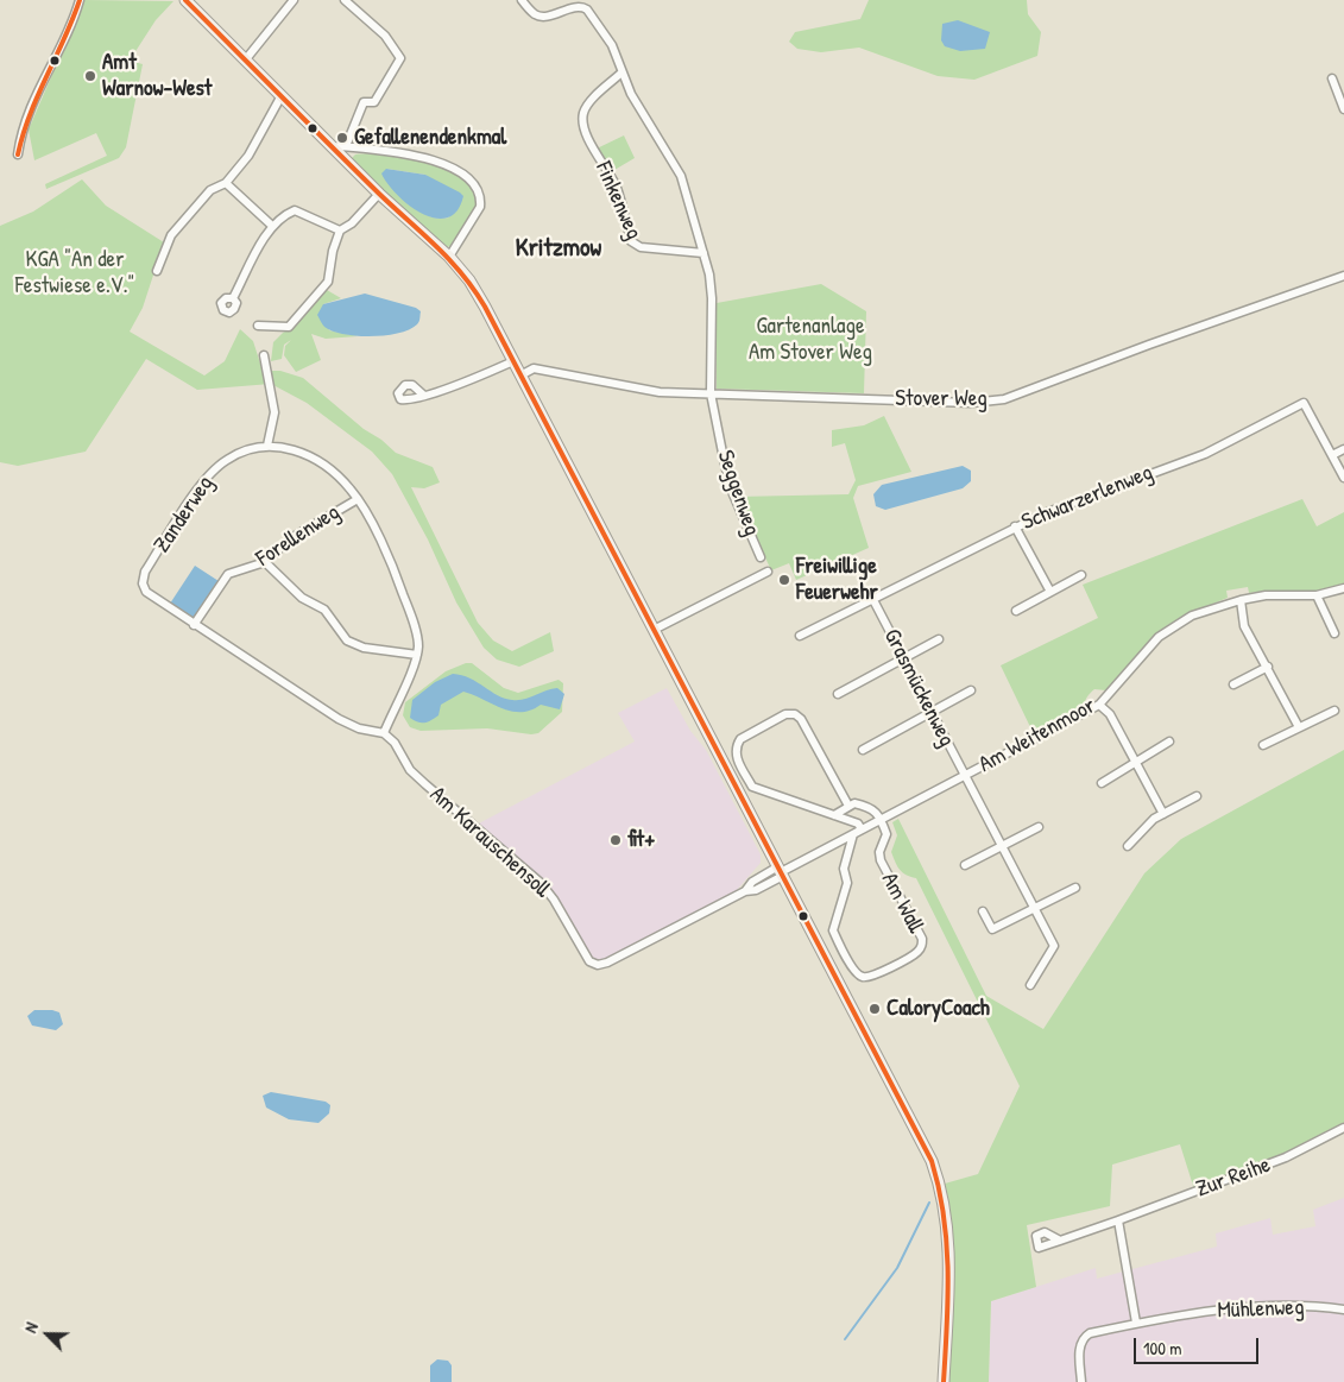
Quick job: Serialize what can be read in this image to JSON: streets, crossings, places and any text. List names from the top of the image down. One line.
{"streets":{"street":["Finkenweg","Stover Weg","Seggenweg","Schwarzerlenweg","Zanderweg","Forellenweg","Grasmückenweg","Am Weitenmoor","Am Karauschensoll","Am Wall","Zur Reihe","Mühlenweg"]},"crossings":[["Stover Weg","Seggenweg"],["Schwarzerlenweg","Grasmückenweg"],["Zanderweg","Forellenweg"],["Zanderweg","Am Karauschensoll"],["Grasmückenweg","Am Weitenmoor"],["Am Weitenmoor","Am Karauschensoll"],["Am Weitenmoor","Am Wall"]],"districts":["Kritzmow"],"parks":["KGA \"An der Festwiese e.V.\"","Gartenanlage Am Stover Weg"],"places":["Amt Warnow-West","Gefallenendenkmal","Freiwillige Feuerwehr","fit+","CaloryCoach"],"scale_bar":"100 m","north":"top left"}
